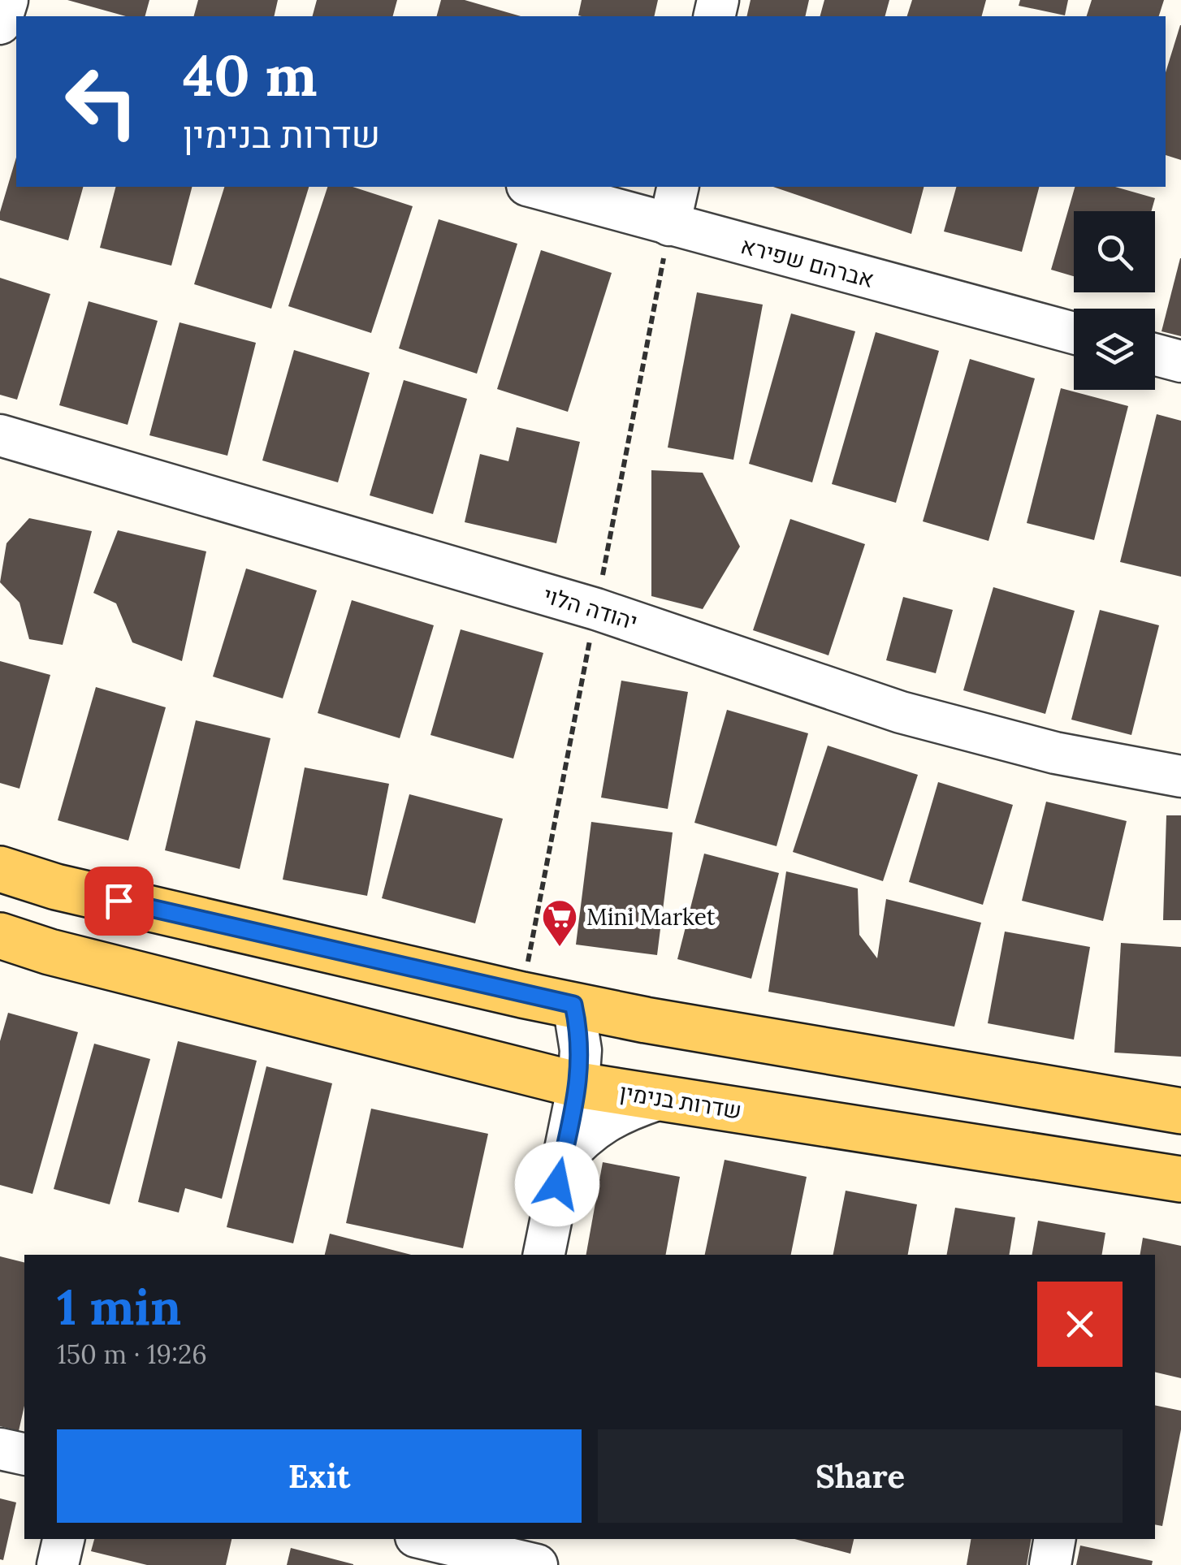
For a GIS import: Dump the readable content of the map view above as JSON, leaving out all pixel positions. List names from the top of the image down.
{
  "streets": {
    "main road": ["שדרות בנימין"],
    "street": ["אברהם שפירא", "יהודה הלוי"]
  },
  "places": {
    "supermarket": ["Mini Market"]
  },
  "page": {
    "turn": ["40 m", "שדרות בנימין"],
    "heading": ["1 min", "150 m · 19:26"],
    "buttons": ["Exit", "Share"]
  }
}
